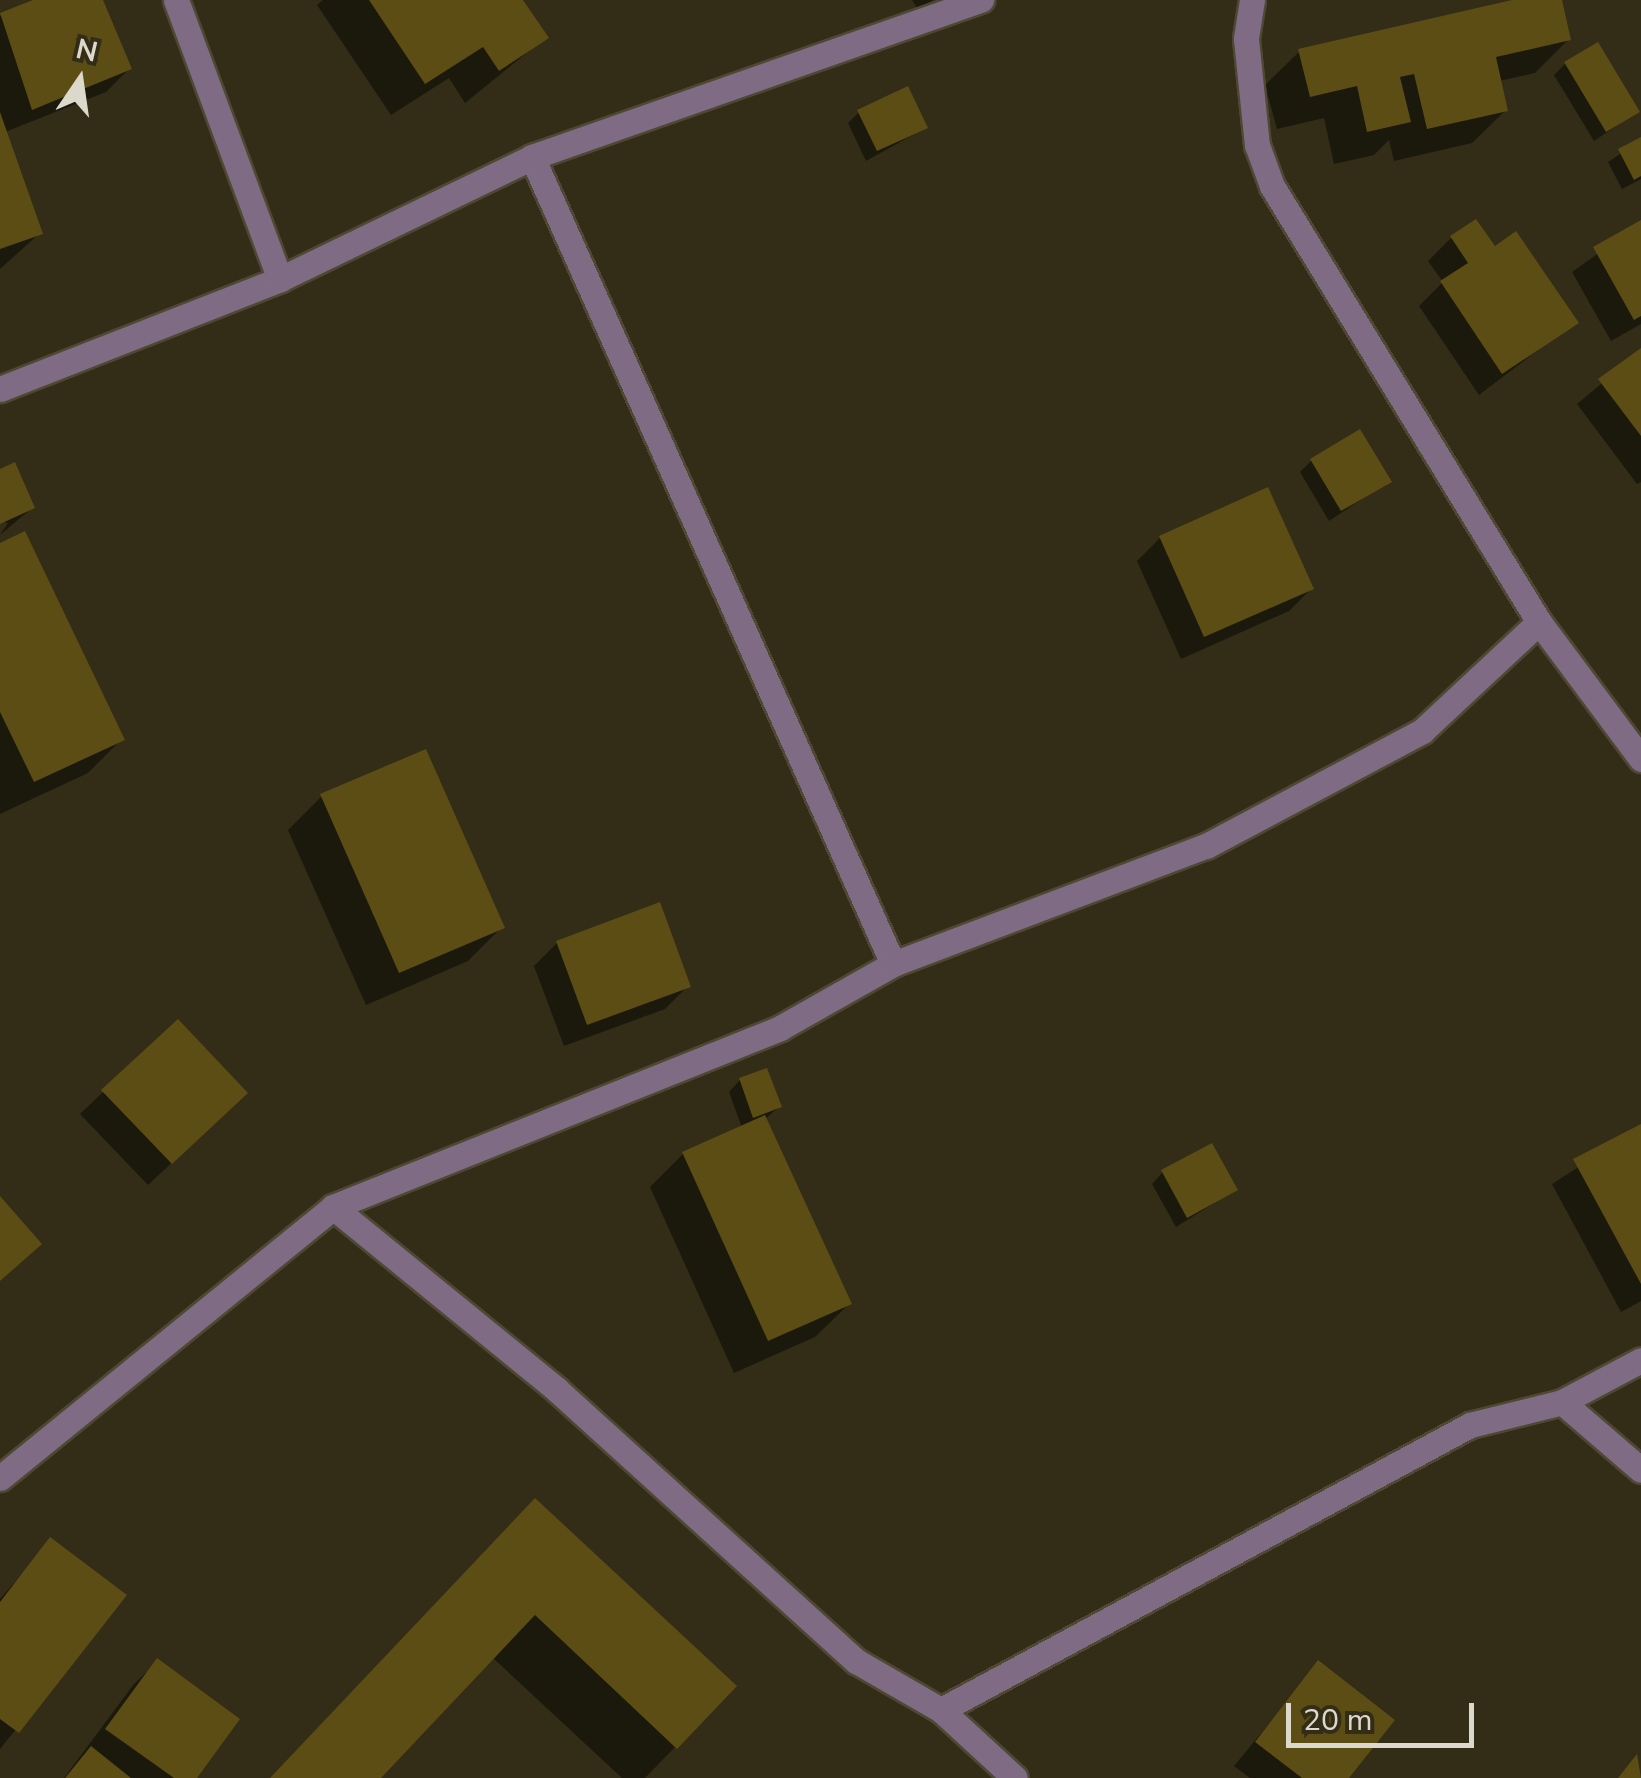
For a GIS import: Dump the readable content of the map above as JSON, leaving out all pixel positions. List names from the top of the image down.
{
  "scale_bar": "20 m",
  "north": "top"
}
